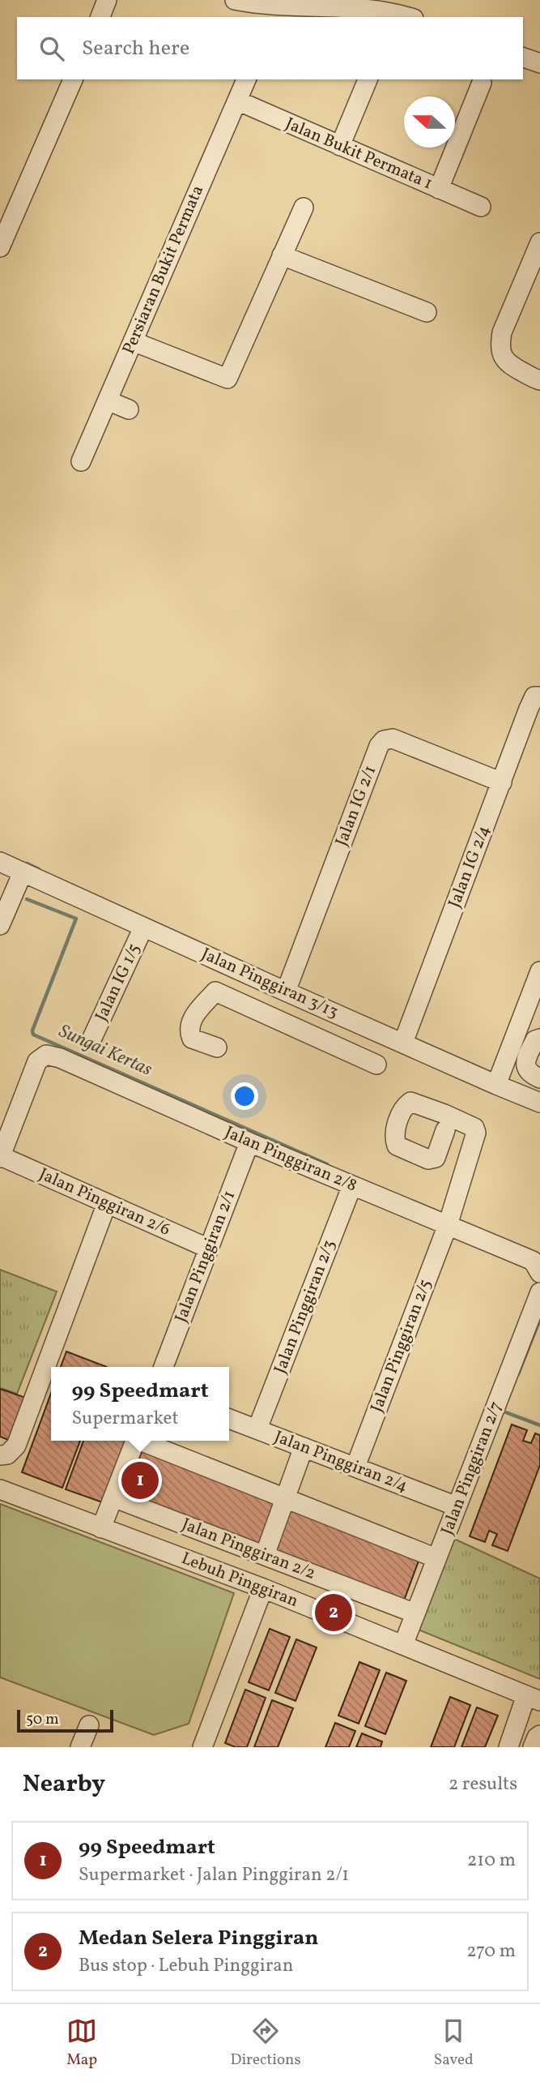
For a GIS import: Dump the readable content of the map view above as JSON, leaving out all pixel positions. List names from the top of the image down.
{
  "streets": {
    "street": [
      "Jalan Bukit Permata 1",
      "Persiaran Bukit Permata",
      "Jalan IG 2/1",
      "Jalan IG 2/4",
      "Jalan IG 1/5",
      "Jalan Pinggiran 3/13",
      "Jalan Pinggiran 2/8",
      "Jalan Pinggiran 2/6",
      "Jalan Pinggiran 2/1",
      "Jalan Pinggiran 2/3",
      "Jalan Pinggiran 2/5",
      "Jalan Pinggiran 2/4",
      "Jalan Pinggiran 2/7",
      "Jalan Pinggiran 2/2",
      "Lebuh Pinggiran"
    ]
  },
  "crossings": [
    ["Jalan Bukit Permata 1", "Persiaran Bukit Permata"],
    ["Jalan IG 2/1", "Jalan IG 2/4"],
    ["Jalan IG 2/1", "Jalan Pinggiran 3/13"],
    ["Jalan IG 2/4", "Jalan Pinggiran 3/13"],
    ["Jalan IG 1/5", "Jalan Pinggiran 3/13"],
    ["Jalan Pinggiran 2/8", "Jalan Pinggiran 2/6"],
    ["Jalan Pinggiran 2/8", "Jalan Pinggiran 2/1"],
    ["Jalan Pinggiran 2/8", "Jalan Pinggiran 2/3"],
    ["Jalan Pinggiran 2/8", "Jalan Pinggiran 2/5"],
    ["Jalan Pinggiran 2/6", "Jalan Pinggiran 2/1"],
    ["Jalan Pinggiran 2/3", "Jalan Pinggiran 2/4"],
    ["Jalan Pinggiran 2/5", "Jalan Pinggiran 2/4"],
    ["Jalan Pinggiran 2/4", "Jalan Pinggiran 2/7"],
    ["Jalan Pinggiran 2/7", "Jalan Pinggiran 2/2"],
    ["Jalan Pinggiran 2/7", "Lebuh Pinggiran"]
  ],
  "water": ["Sungai Kertas"],
  "scale_bar": "50 m",
  "north": "left",
  "page": {
    "search": "Search here",
    "popup": ["99 Speedmart", "Supermarket"],
    "pins": ["1", "2"],
    "scale": "50 m",
    "heading": ["Nearby", "2 results"],
    "list": [
      {
        "mark": "1",
        "name": "99 Speedmart",
        "note": "Supermarket · Jalan Pinggiran 2/1",
        "value": "210 m"
      },
      {
        "mark": "2",
        "name": "Medan Selera Pinggiran",
        "note": "Bus stop · Lebuh Pinggiran",
        "value": "270 m"
      }
    ],
    "nav": ["Map", "Directions", "Saved"]
  }
}
